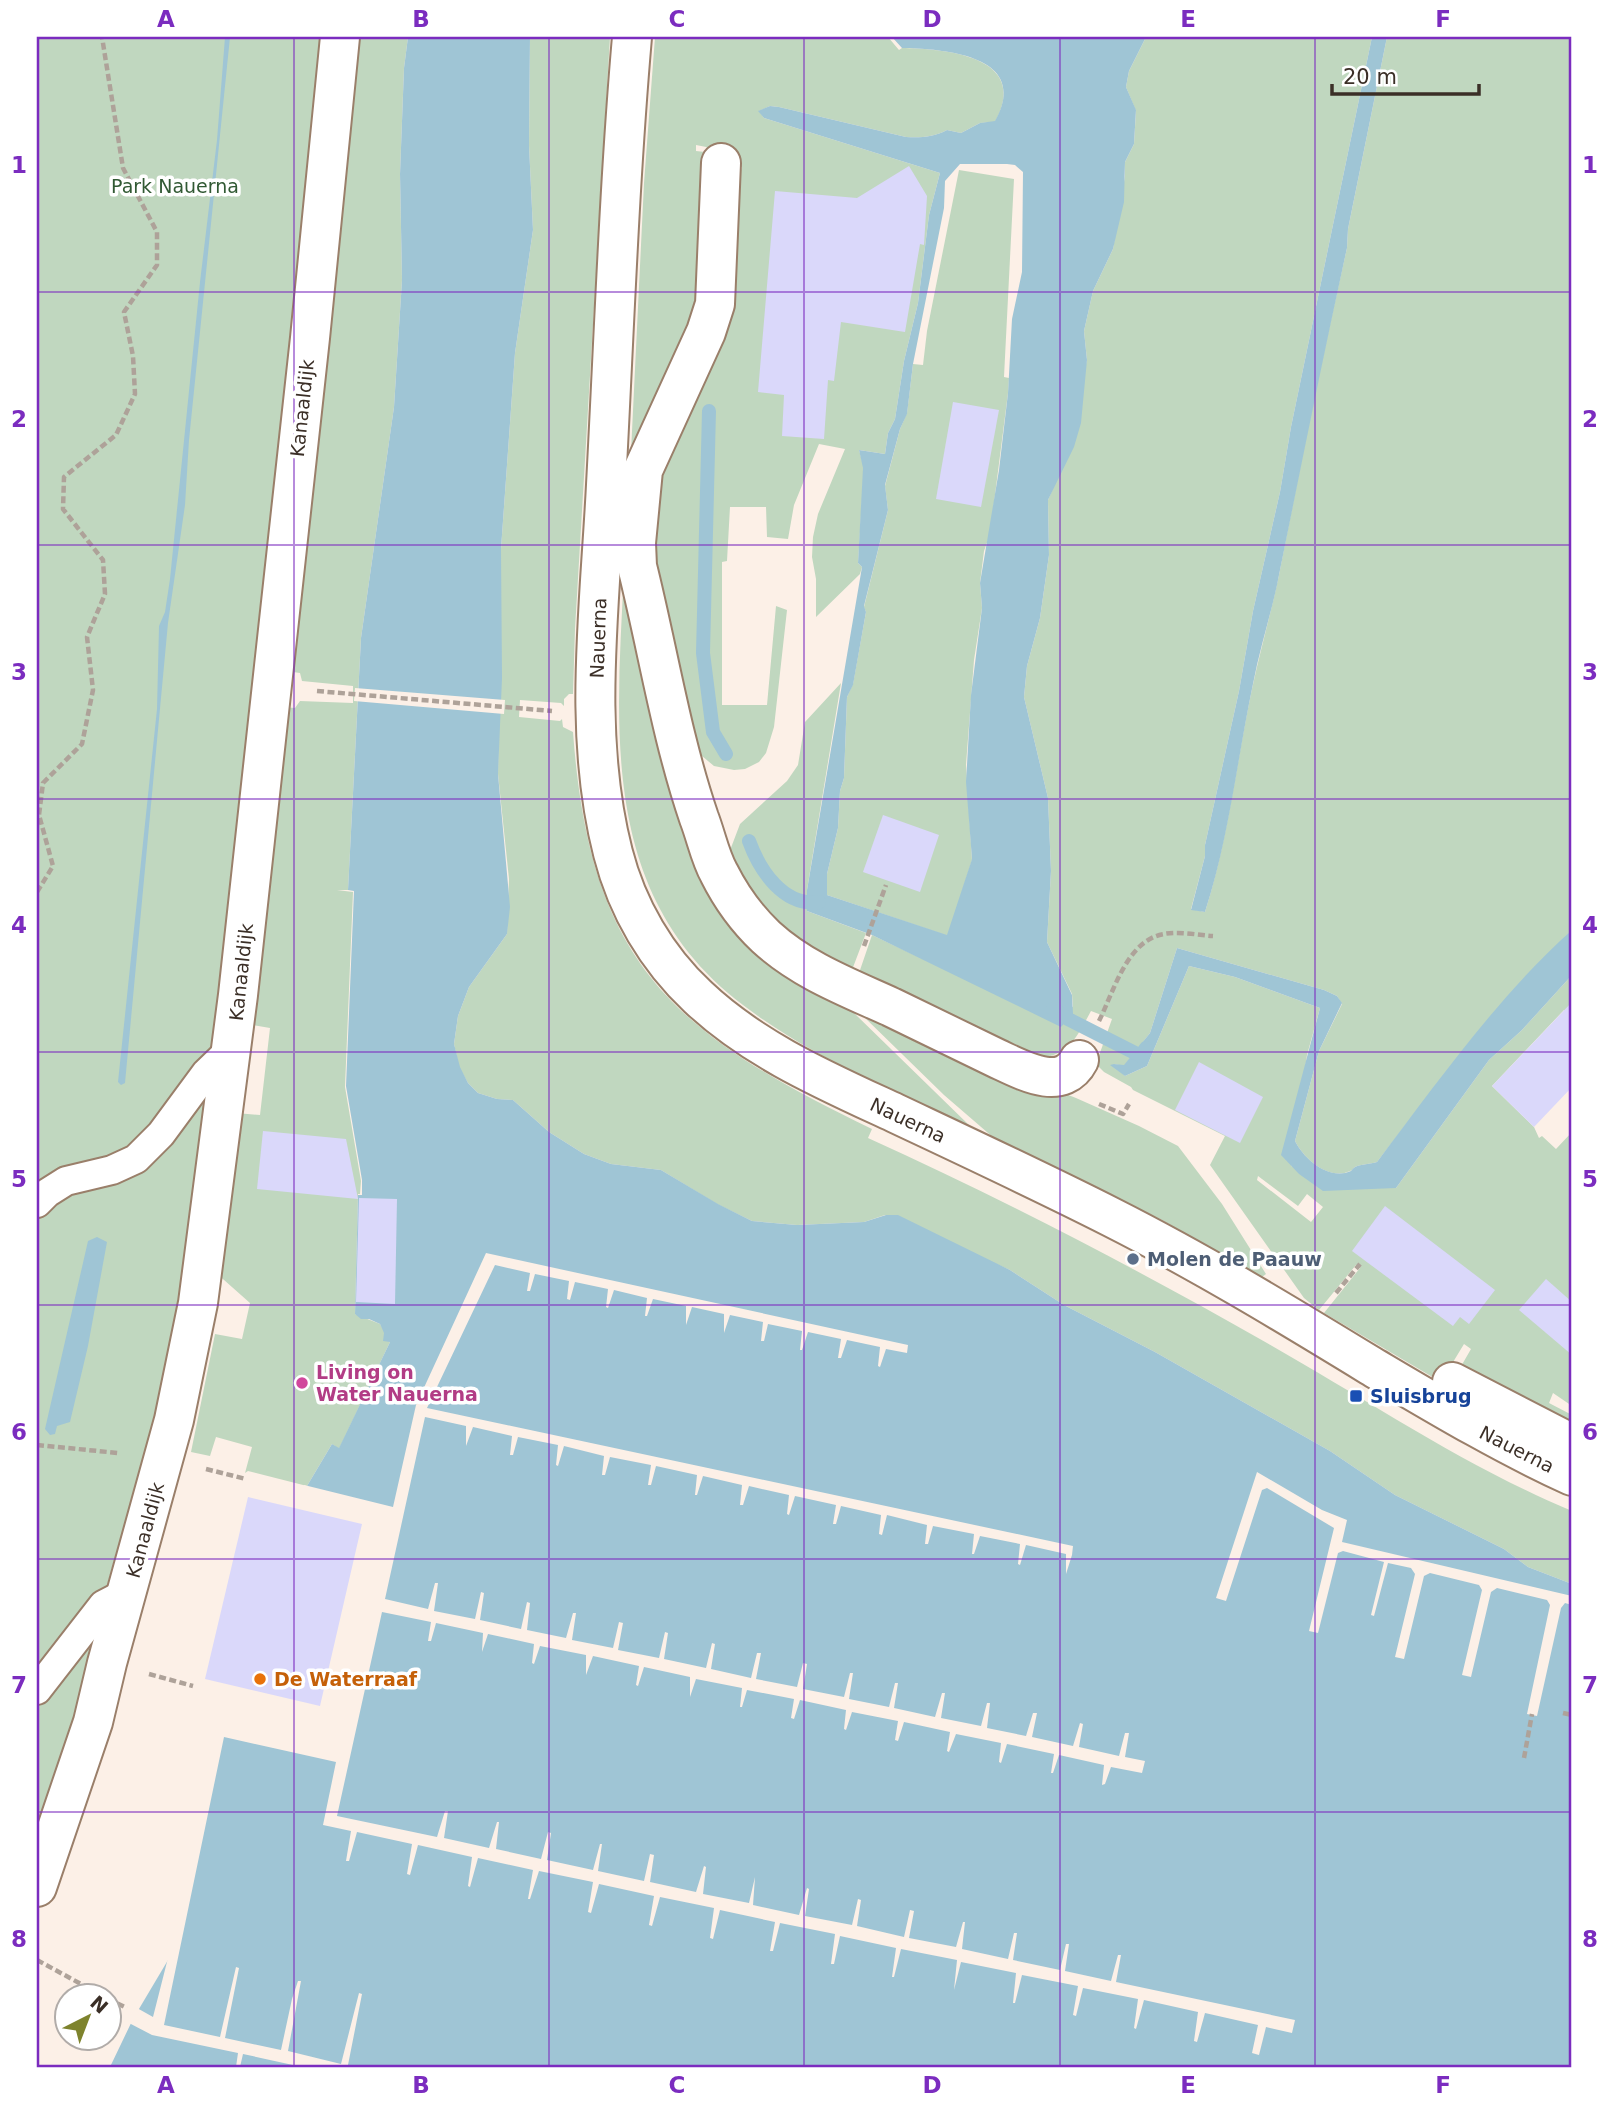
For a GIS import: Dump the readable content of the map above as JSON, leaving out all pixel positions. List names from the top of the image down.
{
  "streets": {
    "street": ["Kanaaldijk", "Nauerna"]
  },
  "parks": ["Park Nauerna"],
  "places": {
    "other": ["Molen de Paauw", "Living on Water Nauerna", "De Waterraaf"],
    "transit": ["Sluisbrug"]
  },
  "scale_bar": "20 m",
  "north": "top right",
  "grid": {
    "columns": [
      "A",
      "B",
      "C",
      "D",
      "E",
      "F"
    ],
    "rows": [
      "1",
      "2",
      "3",
      "4",
      "5",
      "6",
      "7",
      "8"
    ]
  }
}
